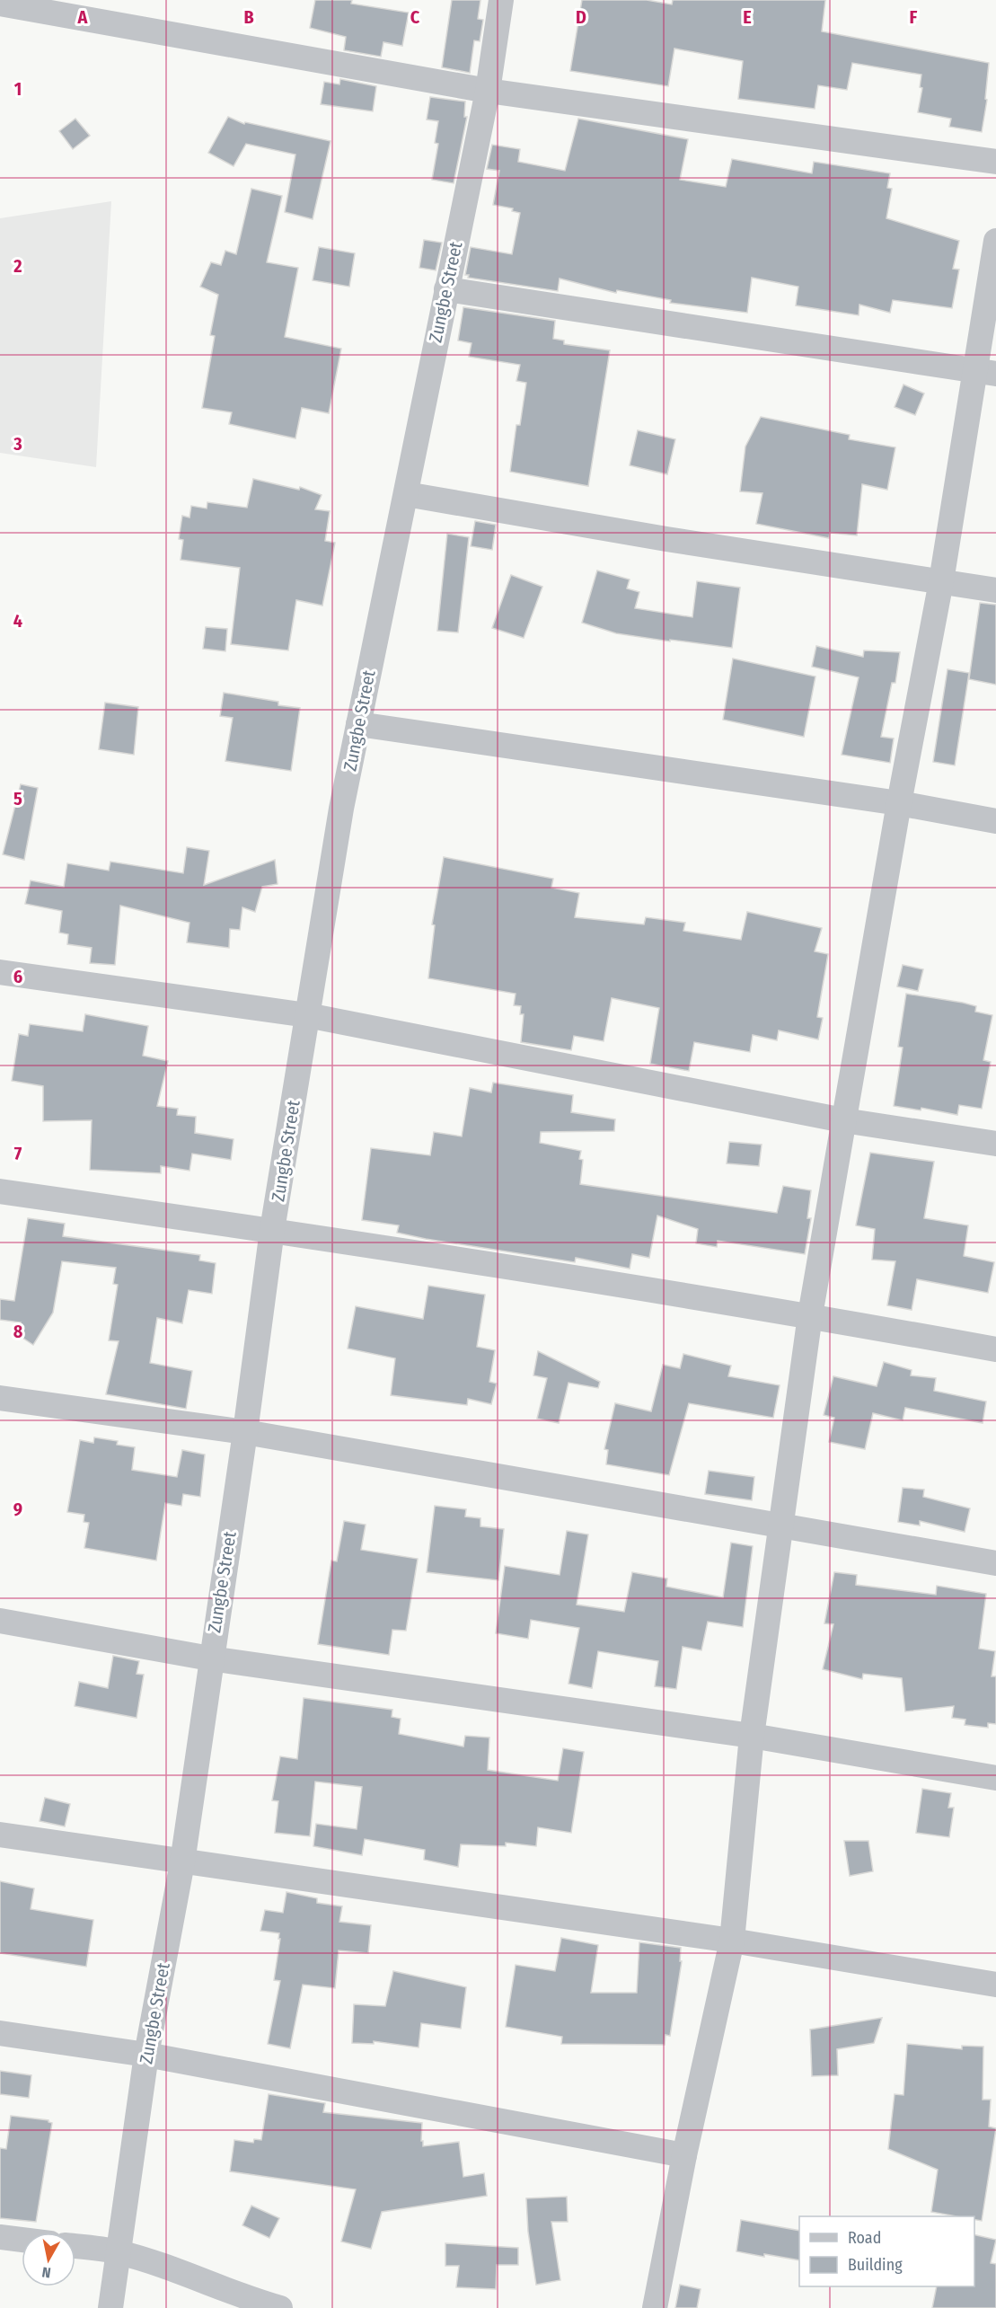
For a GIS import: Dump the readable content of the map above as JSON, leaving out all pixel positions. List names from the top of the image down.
{
  "streets": {
    "street": ["Zungbe Street"]
  },
  "legend": ["Road", "Building"],
  "north": "bottom",
  "grid": {
    "columns": [
      "A",
      "B",
      "C",
      "D",
      "E",
      "F"
    ],
    "rows": [
      "1",
      "2",
      "3",
      "4",
      "5",
      "6",
      "7",
      "8",
      "9"
    ]
  }
}
